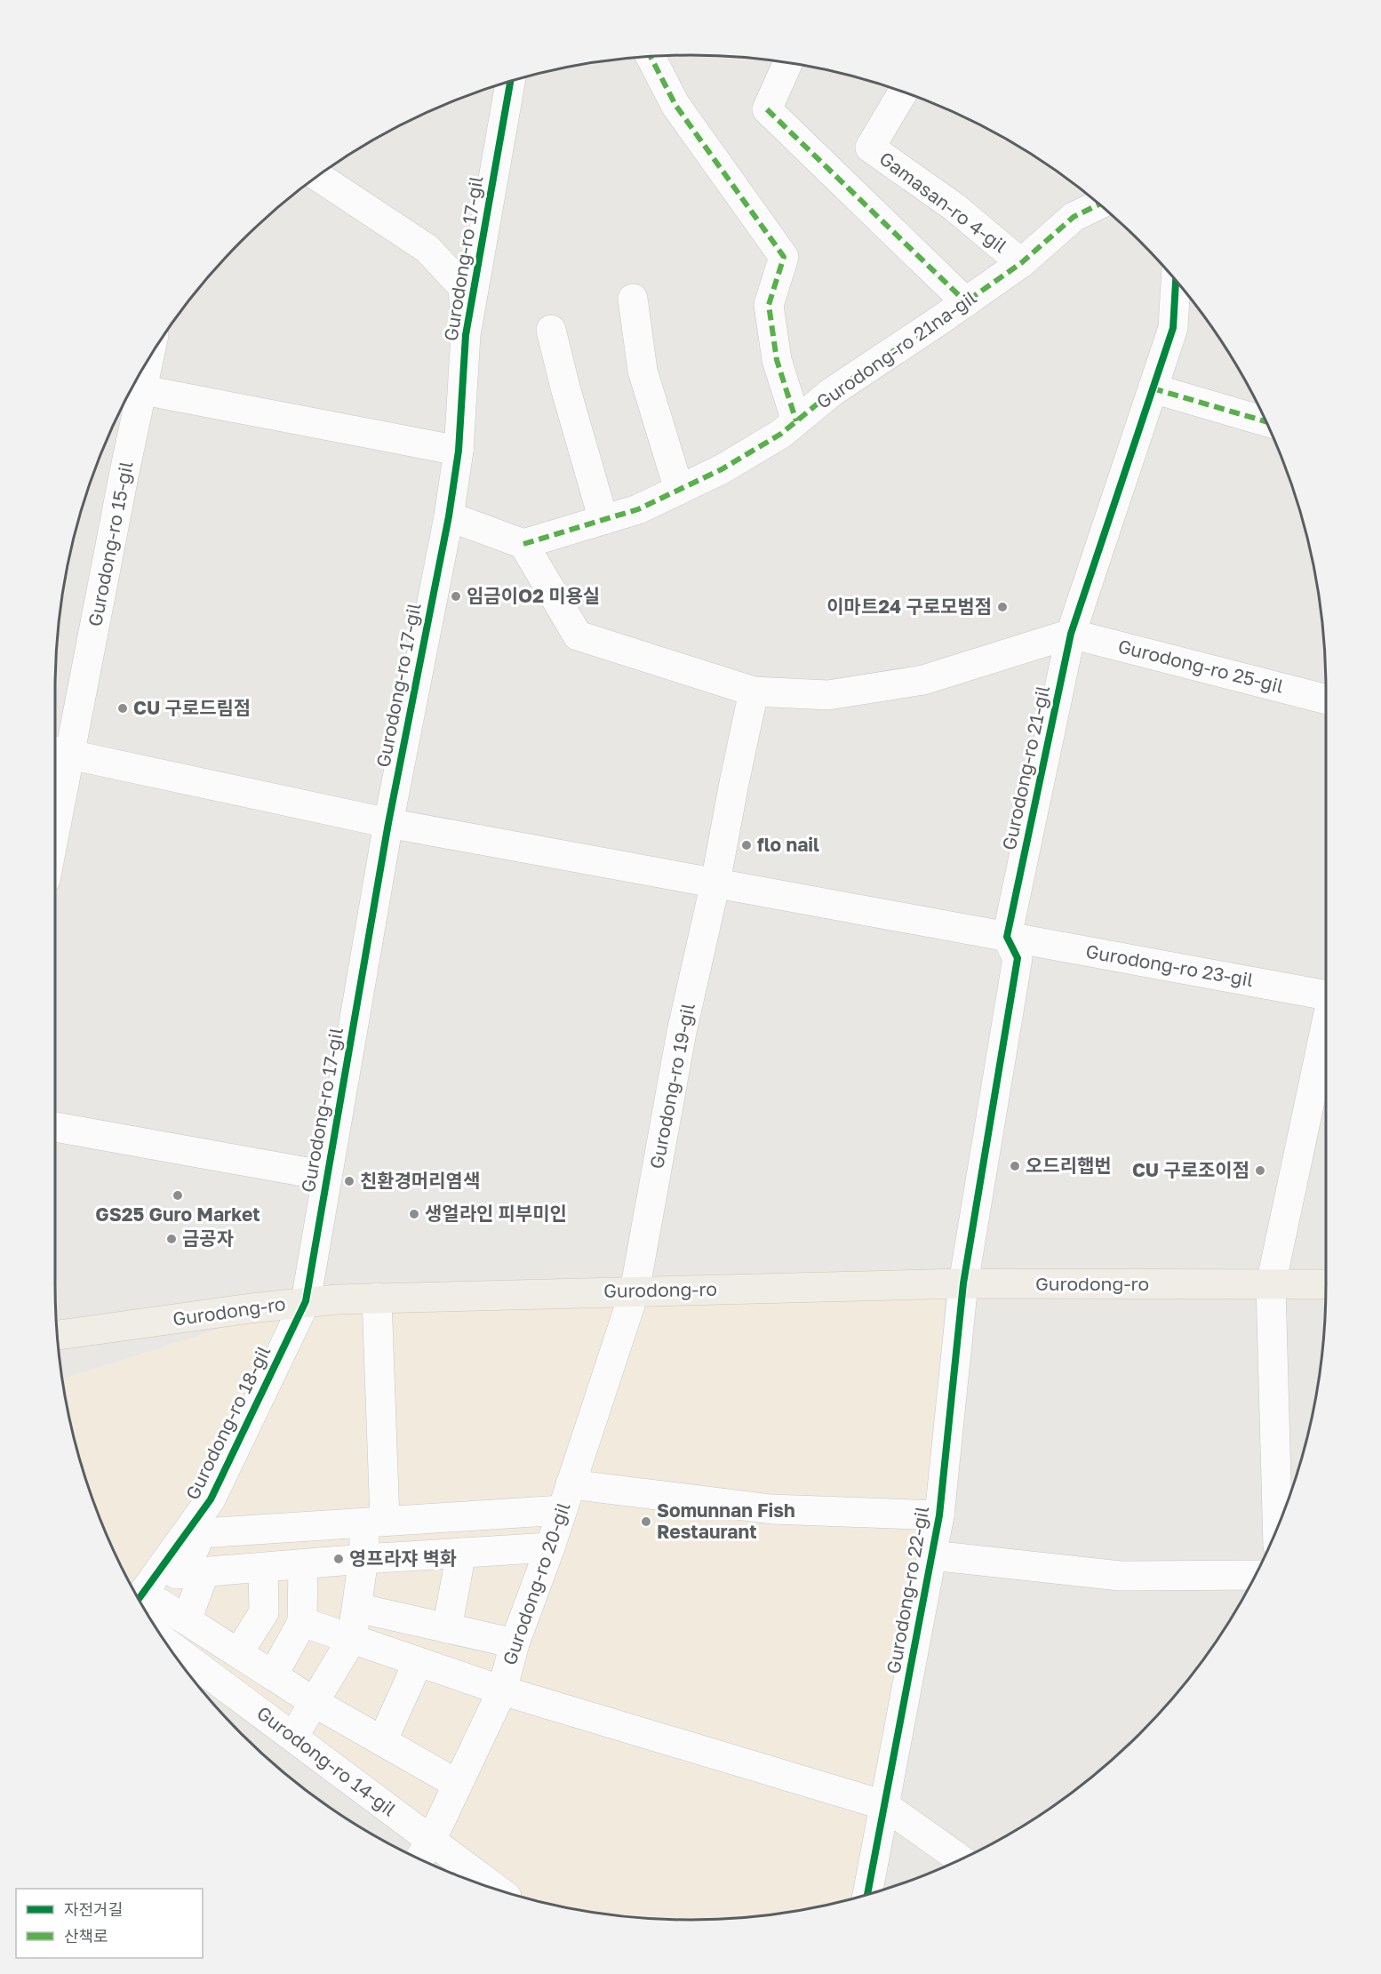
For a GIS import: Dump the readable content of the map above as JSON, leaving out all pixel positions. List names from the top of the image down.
{
  "streets": {
    "main road": ["Gurodong-ro"],
    "street": [
      "Gamasan-ro 4-gil",
      "Gurodong-ro 17-gil",
      "Gurodong-ro 21na-gil",
      "Gurodong-ro 15-gil",
      "Gurodong-ro 25-gil",
      "Gurodong-ro 21-gil",
      "Gurodong-ro 23-gil",
      "Gurodong-ro 19-gil",
      "Gurodong-ro 18-gil",
      "Gurodong-ro 20-gil",
      "Gurodong-ro 22-gil",
      "Gurodong-ro 14-gil"
    ]
  },
  "crossings": [
    ["Gamasan-ro 4-gil", "Gurodong-ro 21na-gil"],
    ["Gurodong-ro 17-gil", "Gurodong-ro"],
    ["Gurodong-ro 17-gil", "Gurodong-ro 18-gil"],
    ["Gurodong-ro 25-gil", "Gurodong-ro 21-gil"],
    ["Gurodong-ro 21-gil", "Gurodong-ro 23-gil"],
    ["Gurodong-ro 23-gil", "Gurodong-ro"],
    ["Gurodong-ro 19-gil", "Gurodong-ro"],
    ["Gurodong-ro 19-gil", "Gurodong-ro 20-gil"],
    ["Gurodong-ro", "Gurodong-ro 18-gil"],
    ["Gurodong-ro", "Gurodong-ro 20-gil"],
    ["Gurodong-ro", "Gurodong-ro 22-gil"],
    ["Gurodong-ro 18-gil", "Gurodong-ro 22-gil"],
    ["Gurodong-ro 20-gil", "Gurodong-ro 22-gil"],
    ["Gurodong-ro 20-gil", "Gurodong-ro 14-gil"]
  ],
  "places": [
    "임금이O2 미용실",
    "이마트24 구로모범점",
    "CU 구로드림점",
    "flo nail",
    "오드리햅번",
    "CU 구로조이점",
    "친환경머리염색",
    "GS25 Guro Market",
    "생얼라인 피부미인",
    "금공자",
    "Somunnan Fish Restaurant",
    "영프라쟈 벽화"
  ],
  "legend": ["자전거길", "산책로"]
}
